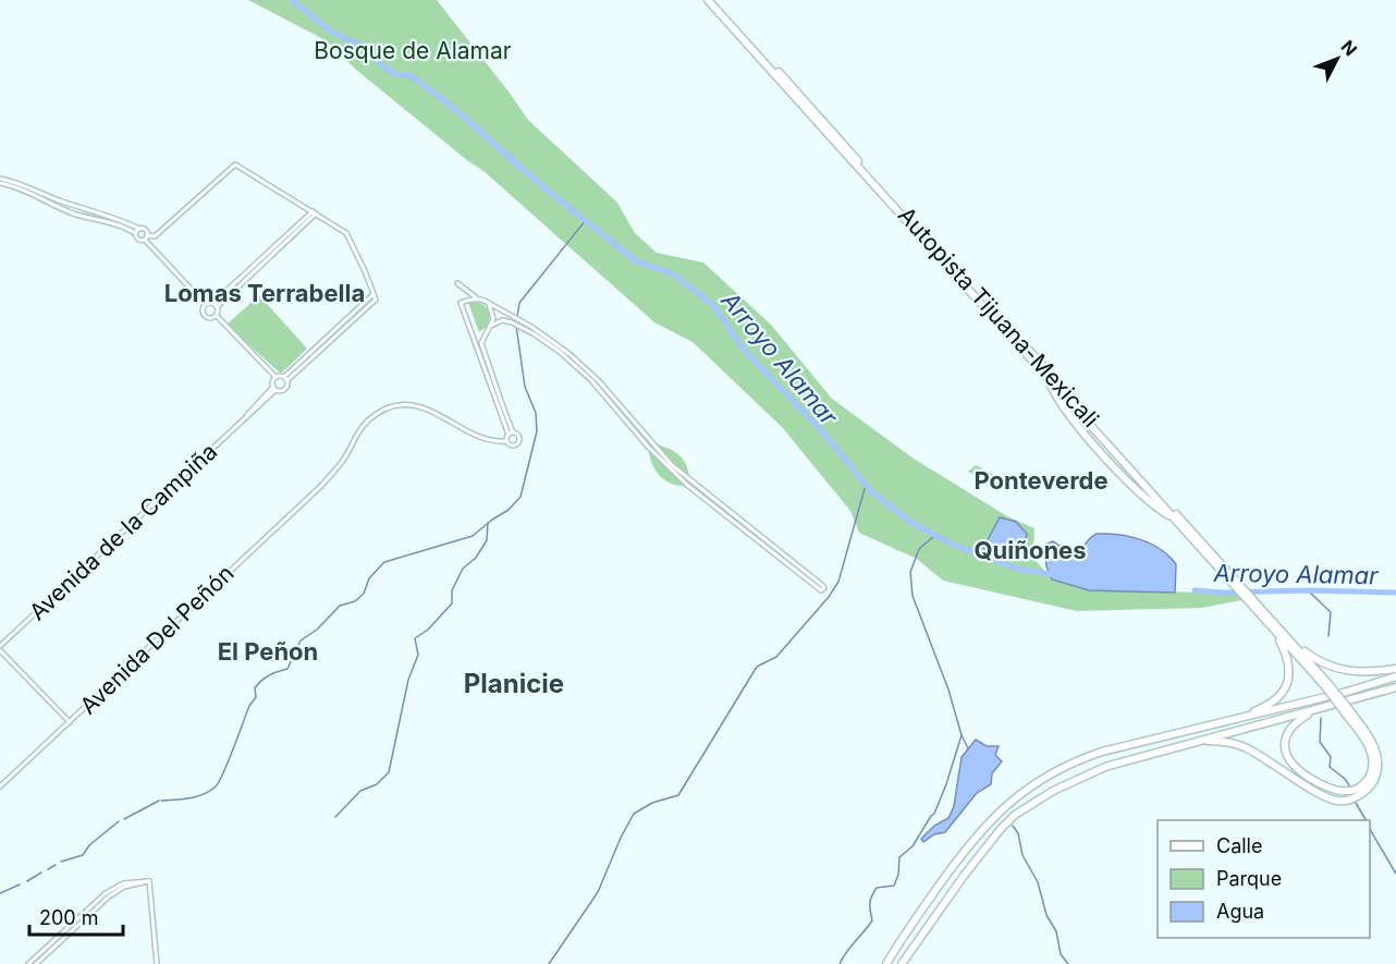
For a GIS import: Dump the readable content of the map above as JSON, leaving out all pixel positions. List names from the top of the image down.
{
  "streets": {
    "highway": ["Autopista Tijuana-Mexicali"],
    "street": ["Avenida de la Campiña", "Avenida Del Peñón"]
  },
  "districts": [
    "Lomas Terrabella",
    "Ponteverde",
    "Quiñones",
    "El Peñon",
    "Planicie"
  ],
  "water": ["Arroyo Alamar"],
  "parks": ["Bosque de Alamar"],
  "legend": ["Calle", "Parque", "Agua"],
  "scale_bar": "200 m",
  "north": "top right"
}
